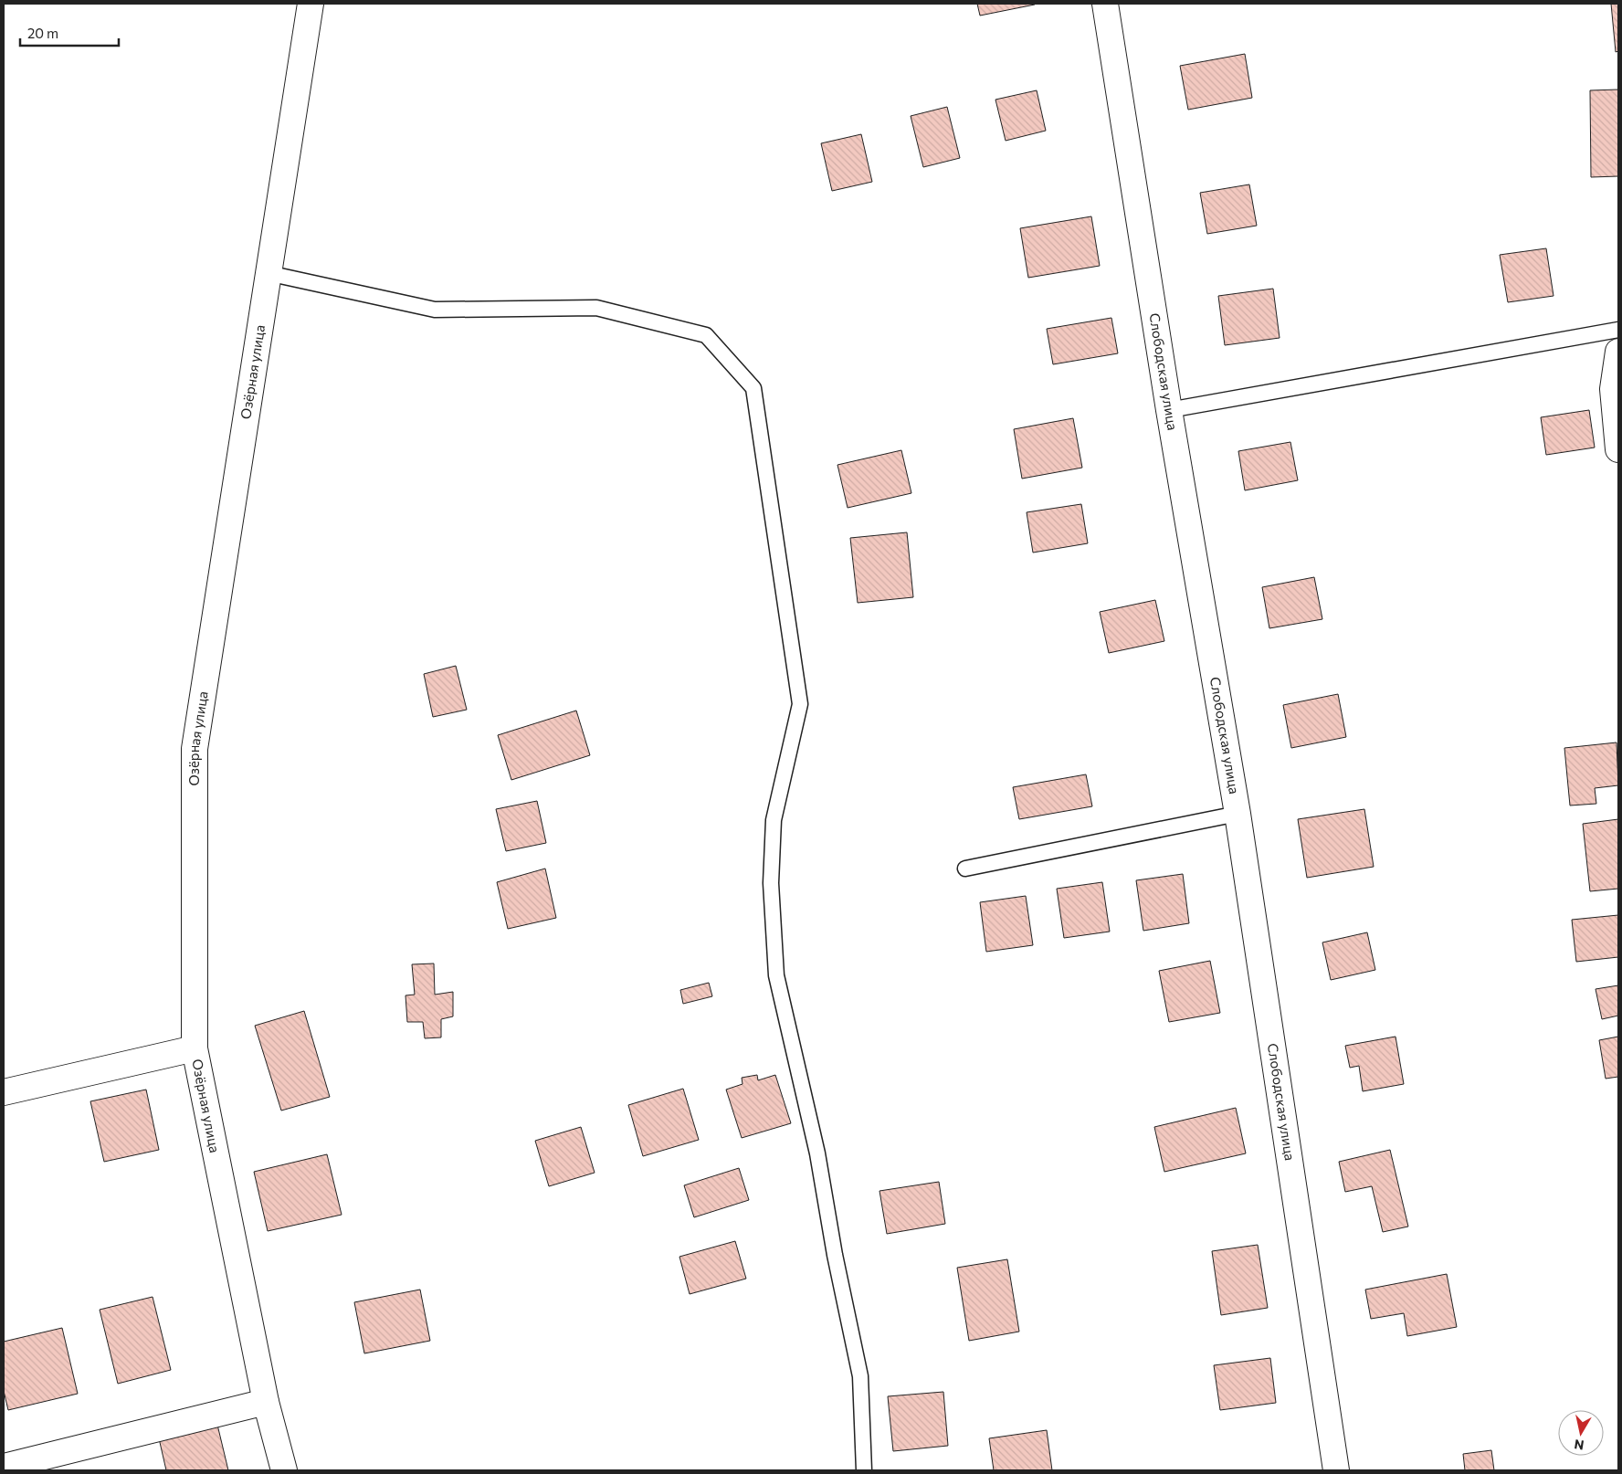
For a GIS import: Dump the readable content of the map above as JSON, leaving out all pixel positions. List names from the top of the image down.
{
  "streets": {
    "street": ["Озёрная улица", "Слободская улица"]
  },
  "scale_bar": "20 m",
  "north": "bottom"
}
